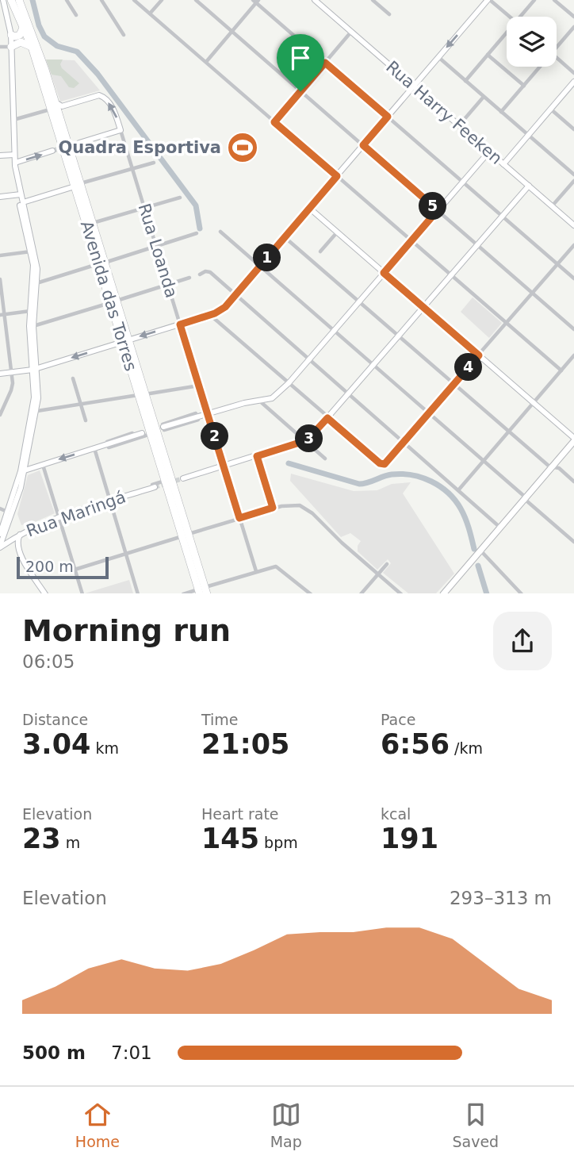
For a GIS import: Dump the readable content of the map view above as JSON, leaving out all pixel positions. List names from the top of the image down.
{
  "streets": {
    "highway": ["Avenida das Torres"],
    "main road": ["Rua Harry Feeken", "Rua Loanda", "Rua Maringá"]
  },
  "crossings": [
    ["Rua Loanda", "Avenida das Torres"]
  ],
  "places": {
    "sports": ["Quadra Esportiva"]
  },
  "scale_bar": "200 m",
  "page": {
    "pins": [
      "5",
      "1",
      "4",
      "2",
      "3"
    ],
    "scale": "200 m",
    "heading": ["Morning run", "06:05"],
    "stats": [
      ["Distance", "3.04 km"],
      ["Time", "21:05"],
      ["Pace", "6:56 /km"],
      ["Elevation", "23 m"],
      ["Heart rate", "145 bpm"],
      ["kcal", "191"]
    ],
    "chart": ["Elevation", "293–313 m"],
    "list": [
      {
        "name": "500 m",
        "note": "7:01"
      }
    ],
    "tabs": ["Home", "Map", "Saved"]
  }
}
